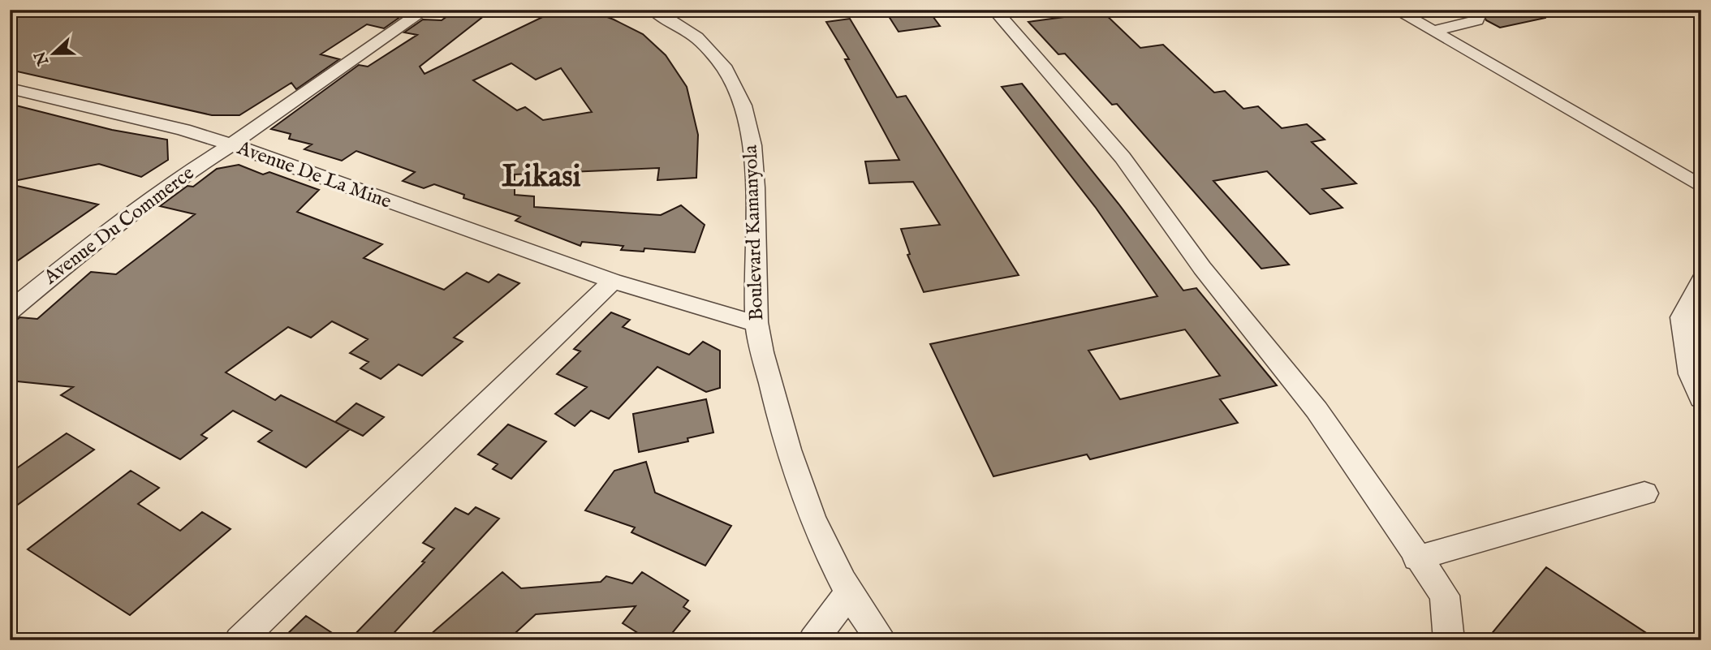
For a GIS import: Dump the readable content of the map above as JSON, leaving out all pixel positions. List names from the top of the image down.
{
  "streets": {
    "street": ["Avenue De La Mine", "Avenue Du Commerce", "Boulevard Kamanyola"]
  },
  "crossings": [
    ["Avenue De La Mine", "Avenue Du Commerce"],
    ["Avenue De La Mine", "Boulevard Kamanyola"]
  ],
  "districts": ["Likasi"],
  "north": "left"
}
